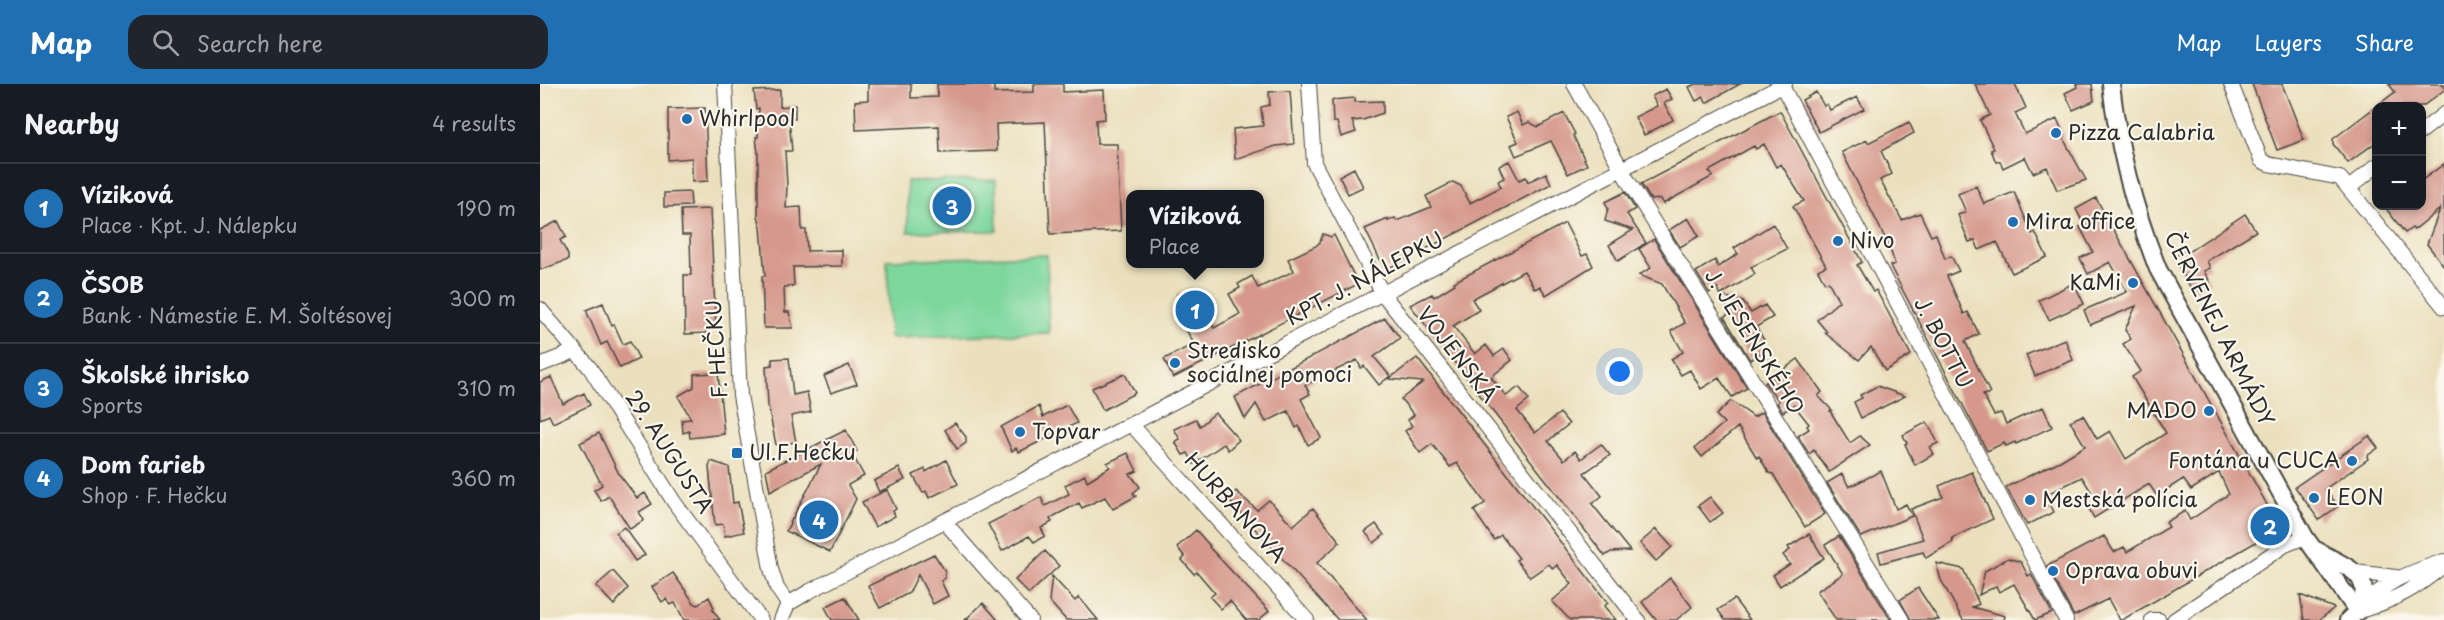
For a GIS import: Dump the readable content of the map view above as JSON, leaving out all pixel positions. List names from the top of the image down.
{
  "streets": {
    "street": [
      "KPT. J. NÁLEPKU",
      "ČERVENEJ ARMÁDY",
      "J. JESENSKÉHO",
      "J. BOTTU",
      "F. HEČKU",
      "VOJENSKÁ",
      "29. AUGUSTA",
      "HURBANOVA"
    ]
  },
  "crossings": [
    ["KPT. J. NÁLEPKU", "J. JESENSKÉHO"],
    ["KPT. J. NÁLEPKU", "J. BOTTU"],
    ["KPT. J. NÁLEPKU", "F. HEČKU"],
    ["KPT. J. NÁLEPKU", "VOJENSKÁ"],
    ["KPT. J. NÁLEPKU", "HURBANOVA"]
  ],
  "places": {
    "other": [
      "Whirlpool",
      "Pizza Calabria",
      "Mira office",
      "Nivo",
      "KaMi",
      "Stredisko sociálnej pomoci",
      "MADO",
      "Topvar",
      "Fontána u CUCA",
      "LEON",
      "Mestská polícia",
      "Oprava obuvi"
    ],
    "transit": ["Ul.F.Hečku"]
  },
  "page": {
    "header": "Map",
    "search": "Search here",
    "nav": ["Map", "Layers", "Share"],
    "heading": ["Nearby", "4 results"],
    "map_buttons": ["+", "−"],
    "list": [
      {
        "mark": "1",
        "name": "Víziková",
        "note": "Place · Kpt. J. Nálepku",
        "value": "190 m"
      },
      {
        "mark": "2",
        "name": "ČSOB",
        "note": "Bank · Námestie E. M. Šoltésovej",
        "value": "300 m"
      },
      {
        "mark": "3",
        "name": "Školské ihrisko",
        "note": "Sports",
        "value": "310 m"
      },
      {
        "mark": "4",
        "name": "Dom farieb",
        "note": "Shop · F. Hečku",
        "value": "360 m"
      }
    ],
    "pins": [
      "3",
      "1",
      "4",
      "2"
    ],
    "popup": ["Víziková", "Place"]
  }
}
